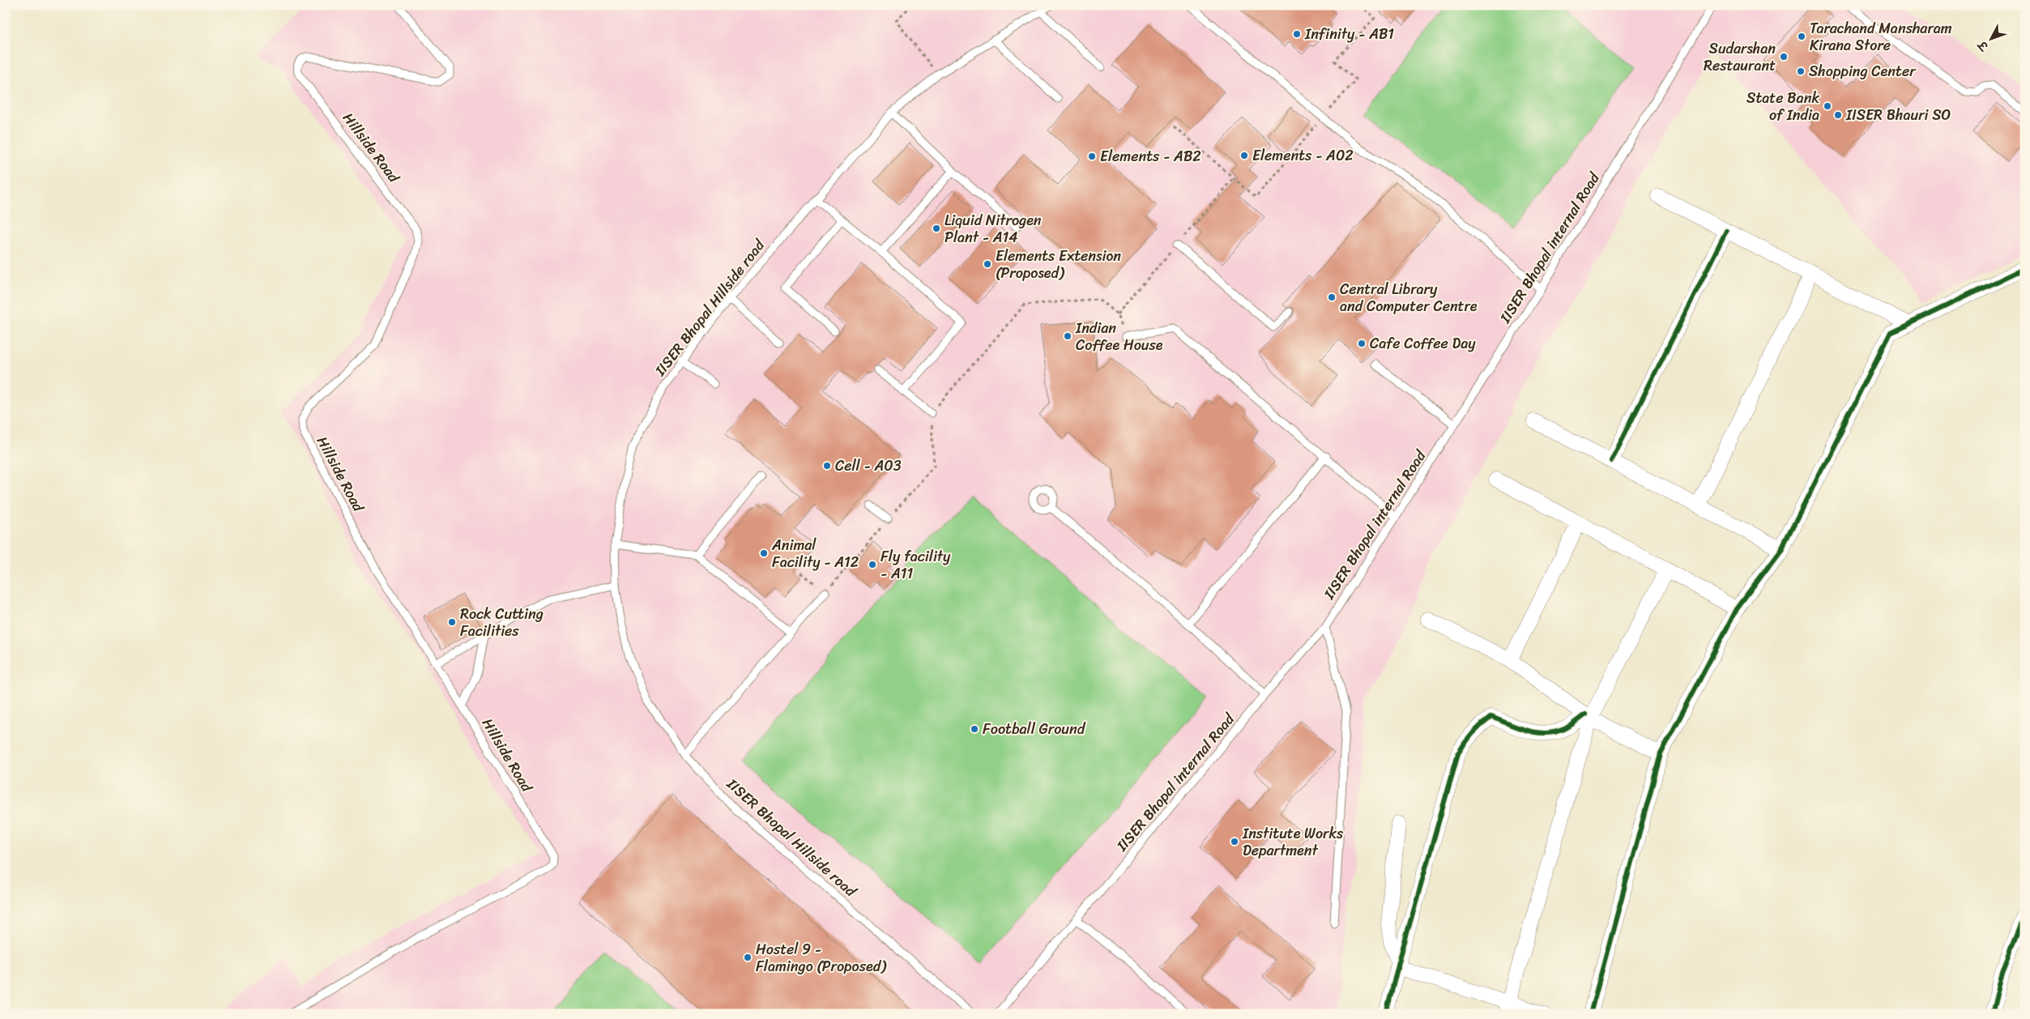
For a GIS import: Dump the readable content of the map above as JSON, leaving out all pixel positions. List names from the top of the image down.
{
  "streets": {
    "lane": ["Hillside Road", "IISER Bhopal internal Road", "IISER Bhopal Hillside road"]
  },
  "places": [
    "Infinity - AB1",
    "Tarachand Mansharam Kirana Store",
    "Sudarshan Restaurant",
    "Shopping Center",
    "State Bank of India",
    "IISER Bhauri SO",
    "Elements - A02",
    "Elements - AB2",
    "Liquid Nitrogen Plant - A14",
    "Elements Extension (Proposed)",
    "Central Library and Computer Centre",
    "Indian Coffee House",
    "Cafe Coffee Day",
    "Cell - A03",
    "Animal Facility - A12",
    "Fly facility - A11",
    "Rock Cutting Facilities",
    "Football Ground",
    "Institute Works Department",
    "Hostel 9 - Flamingo (Proposed)"
  ],
  "north": "bottom left"
}
